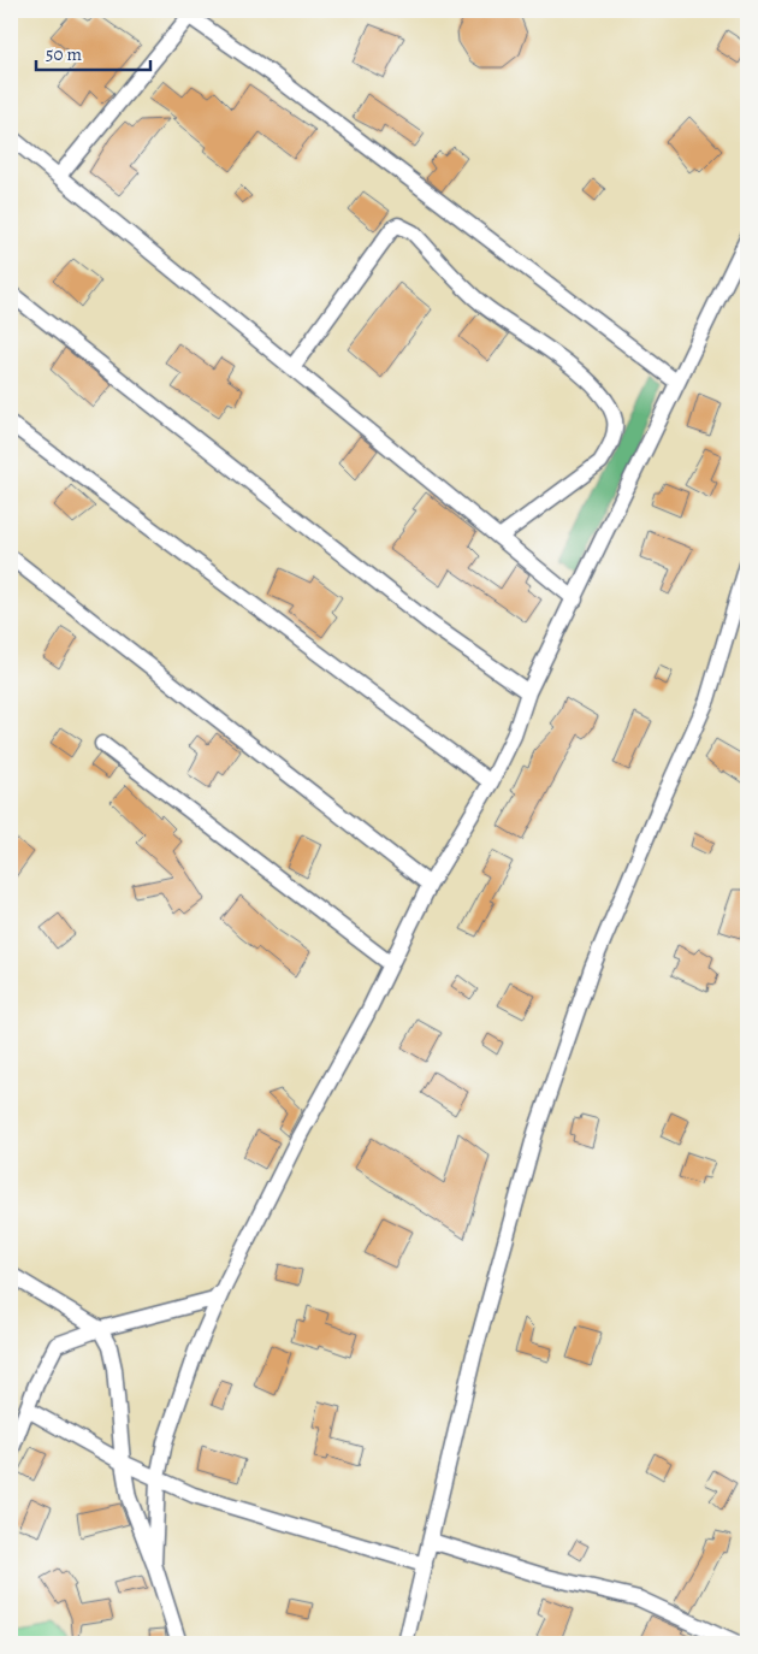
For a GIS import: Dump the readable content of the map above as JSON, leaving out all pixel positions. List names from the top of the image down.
{
  "scale_bar": "50 m"
}
